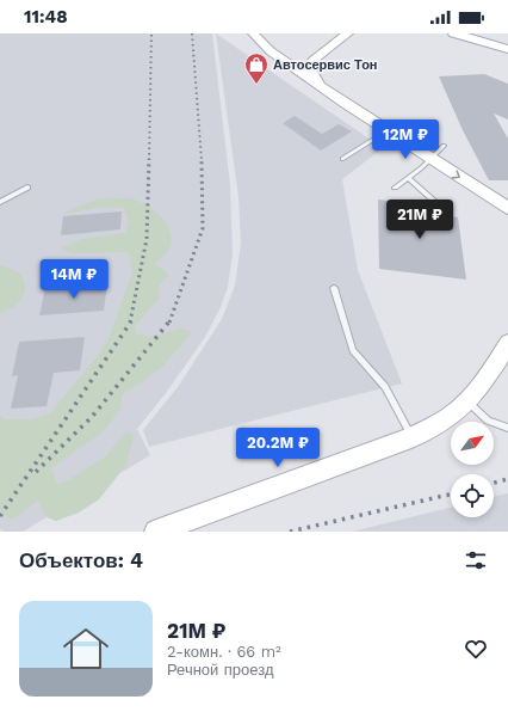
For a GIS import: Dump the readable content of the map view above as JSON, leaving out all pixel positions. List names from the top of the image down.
{
  "places": {
    "shop": ["Автосервис Тон"]
  },
  "north": "top right",
  "page": {
    "status": "11:48",
    "price": [
      "12M ₽",
      "21M ₽",
      "14M ₽",
      "20.2M ₽"
    ],
    "heading": "Объектов: 4",
    "list": [
      {
        "name": "21M ₽",
        "note": "2-комн. · 66 m² · Речной проезд"
      }
    ]
  }
}
